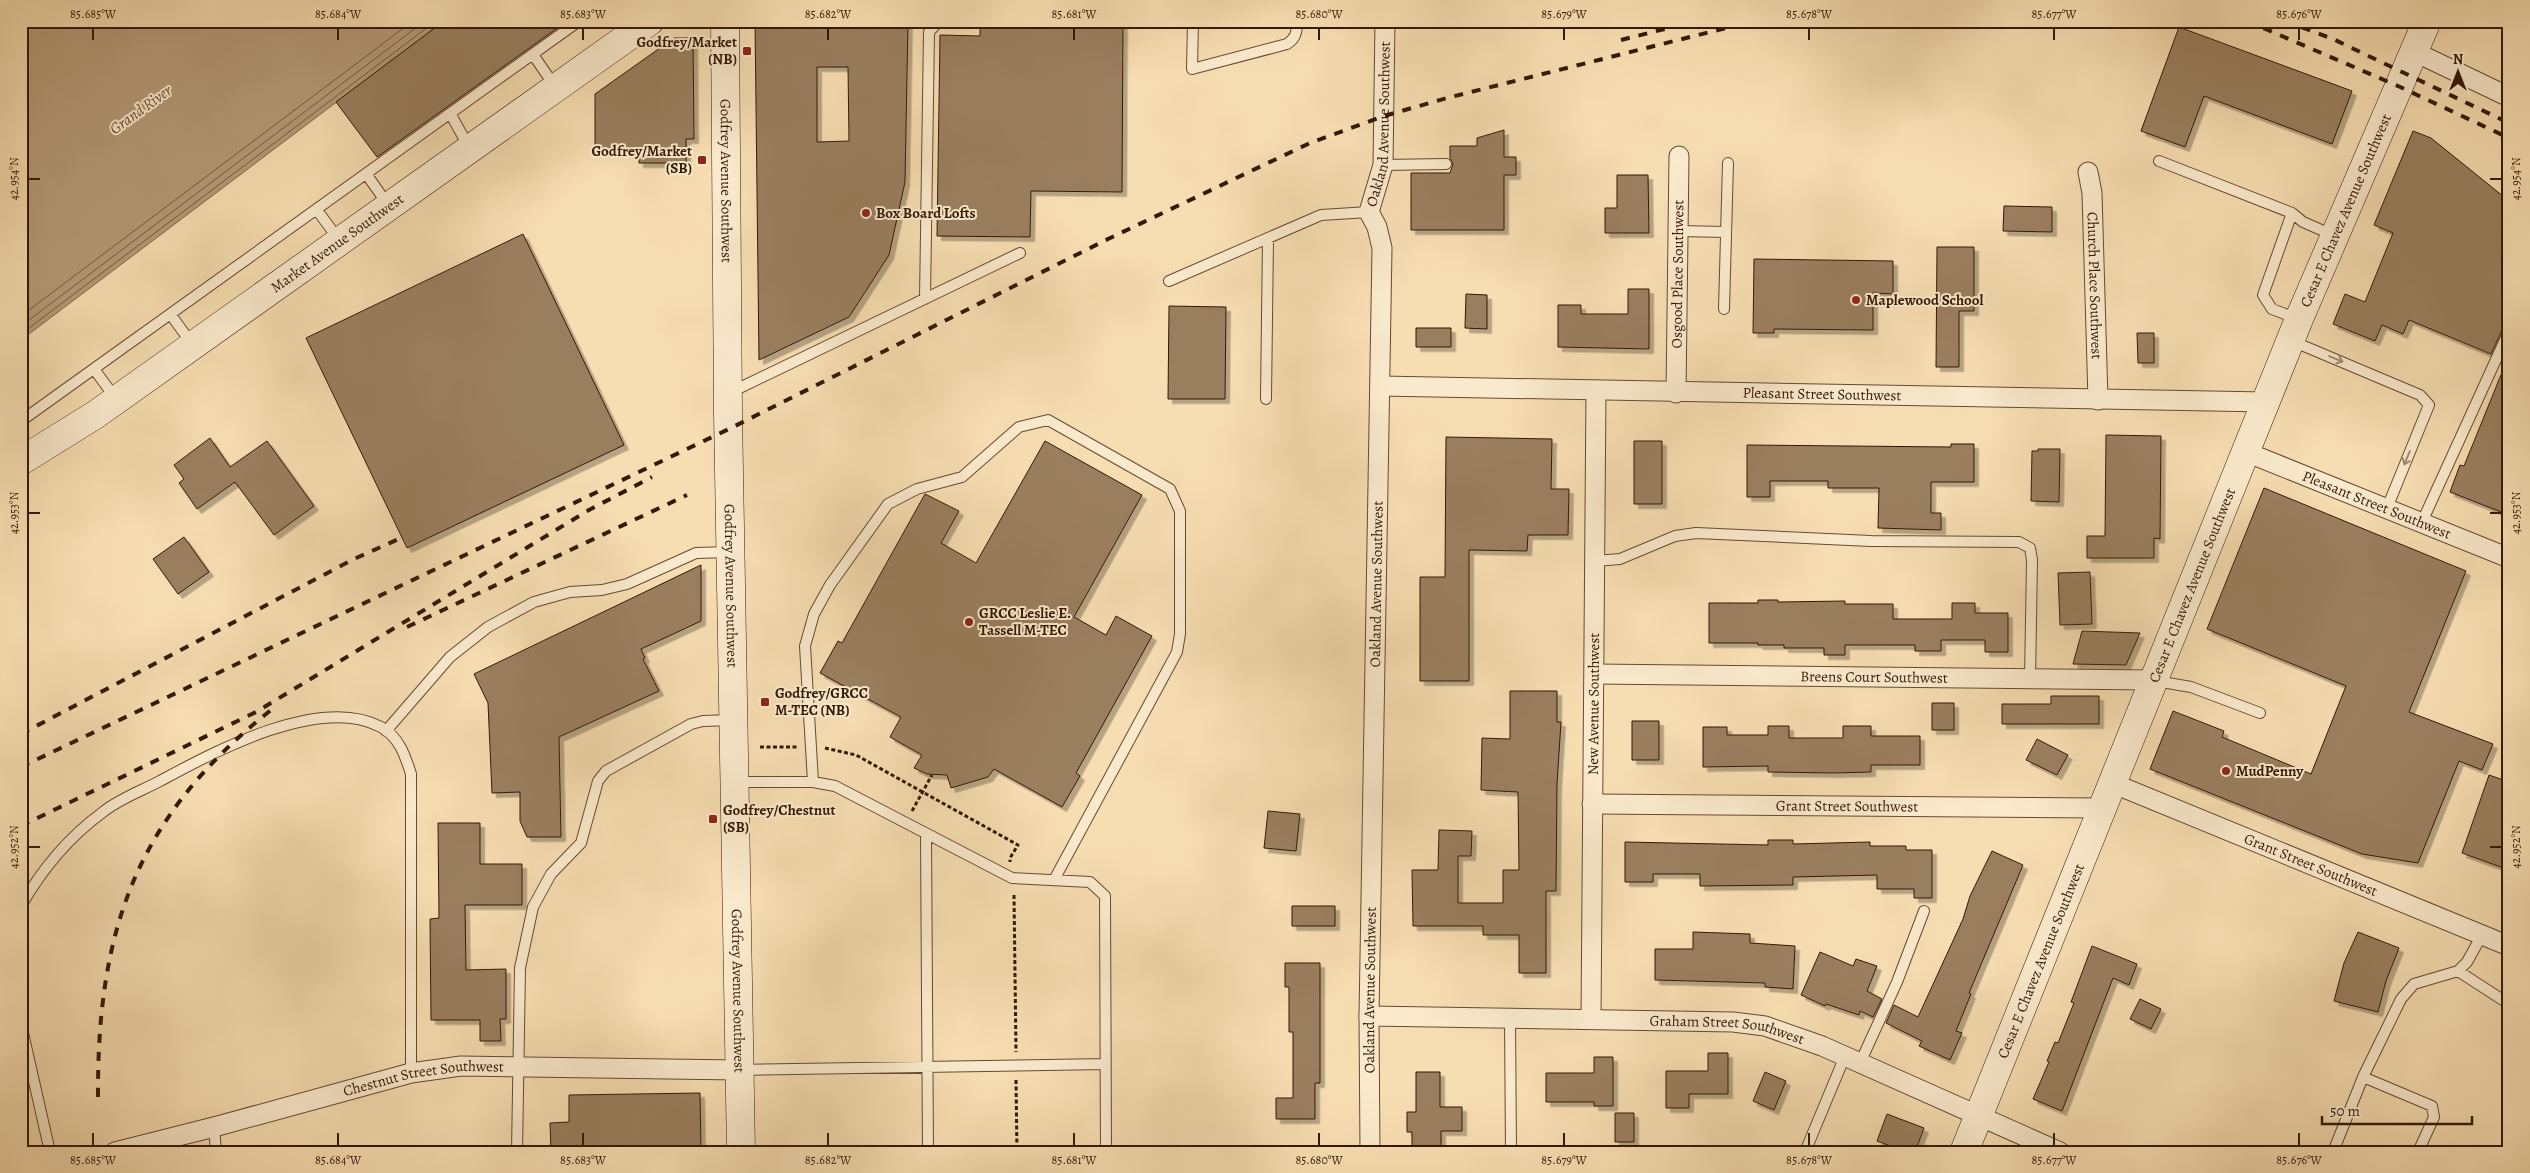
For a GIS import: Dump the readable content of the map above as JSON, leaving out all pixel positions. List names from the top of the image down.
{
  "streets": {
    "main road": ["Godfrey Avenue Southwest", "Cesar E Chavez Avenue Southwest", "Market Avenue Southwest"],
    "street": [
      "Oakland Avenue Southwest",
      "Osgood Place Southwest",
      "Church Place Southwest",
      "Pleasant Street Southwest",
      "Breens Court Southwest",
      "New Avenue Southwest",
      "Grant Street Southwest",
      "Graham Street Southwest",
      "Chestnut Street Southwest"
    ]
  },
  "crossings": [
    ["Oakland Avenue Southwest", "Pleasant Street Southwest"],
    ["Oakland Avenue Southwest", "Graham Street Southwest"],
    ["Godfrey Avenue Southwest", "Chestnut Street Southwest"],
    ["Cesar E Chavez Avenue Southwest", "Pleasant Street Southwest"],
    ["Cesar E Chavez Avenue Southwest", "Breens Court Southwest"],
    ["Cesar E Chavez Avenue Southwest", "Grant Street Southwest"],
    ["Cesar E Chavez Avenue Southwest", "Graham Street Southwest"],
    ["Osgood Place Southwest", "Pleasant Street Southwest"],
    ["Church Place Southwest", "Pleasant Street Southwest"],
    ["Pleasant Street Southwest", "New Avenue Southwest"],
    ["Breens Court Southwest", "New Avenue Southwest"],
    ["New Avenue Southwest", "Grant Street Southwest"],
    ["New Avenue Southwest", "Graham Street Southwest"]
  ],
  "water": ["Grand River"],
  "places": {
    "transit": [
      "Godfrey/Market (NB)",
      "Godfrey/Market (SB)",
      "Godfrey/GRCC M-TEC (NB)",
      "Godfrey/Chestnut (SB)"
    ],
    "other": [
      "Box Board Lofts",
      "Maplewood School",
      "GRCC Leslie E. Tassell M-TEC",
      "MudPenny"
    ]
  },
  "scale_bar": "50 m",
  "north": "top",
  "coordinates": [
    "85.685°W",
    "85.684°W",
    "85.683°W",
    "85.682°W",
    "85.681°W",
    "85.680°W",
    "85.679°W",
    "85.678°W",
    "85.677°W",
    "85.676°W",
    "42.954°N",
    "42.953°N",
    "42.952°N"
  ]
}
